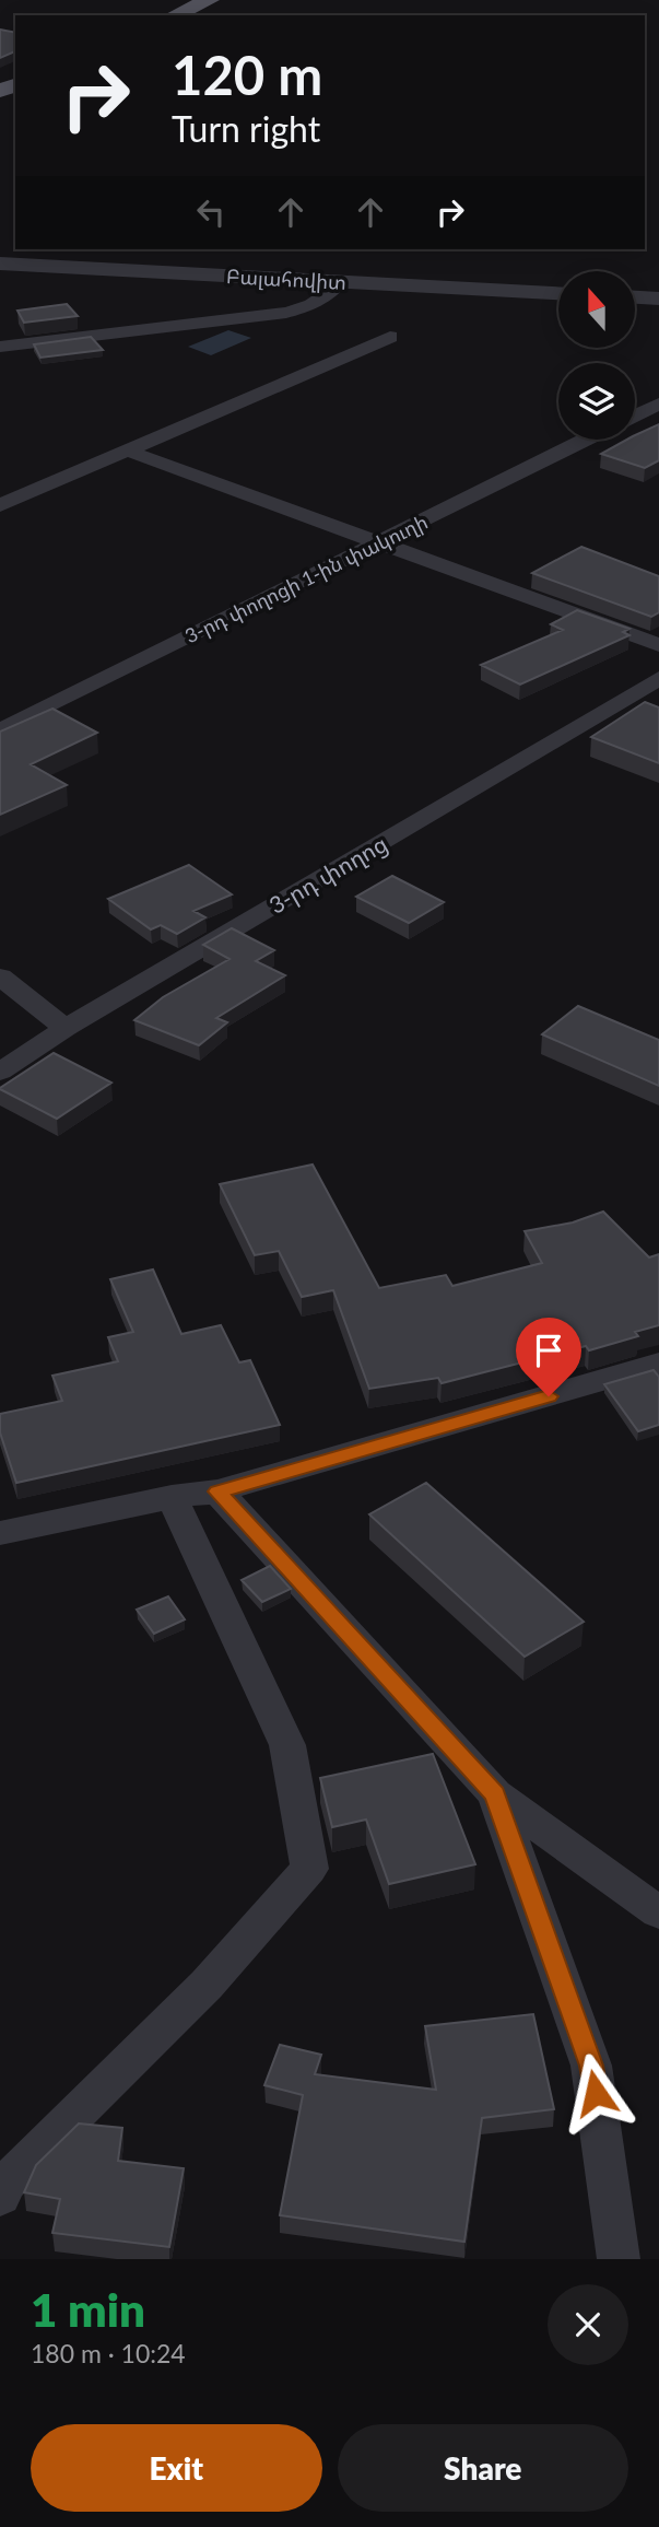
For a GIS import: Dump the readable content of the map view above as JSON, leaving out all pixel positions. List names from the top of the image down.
{
  "streets": {
    "street": ["Բալահովիտ", "3-րդ փողոցի 1-ին փակուղի", "3-րդ փողոց"]
  },
  "north": "top",
  "page": {
    "turn": ["120 m", "Turn right"],
    "heading": ["1 min", "180 m · 10:24"],
    "buttons": ["Exit", "Share"]
  }
}
